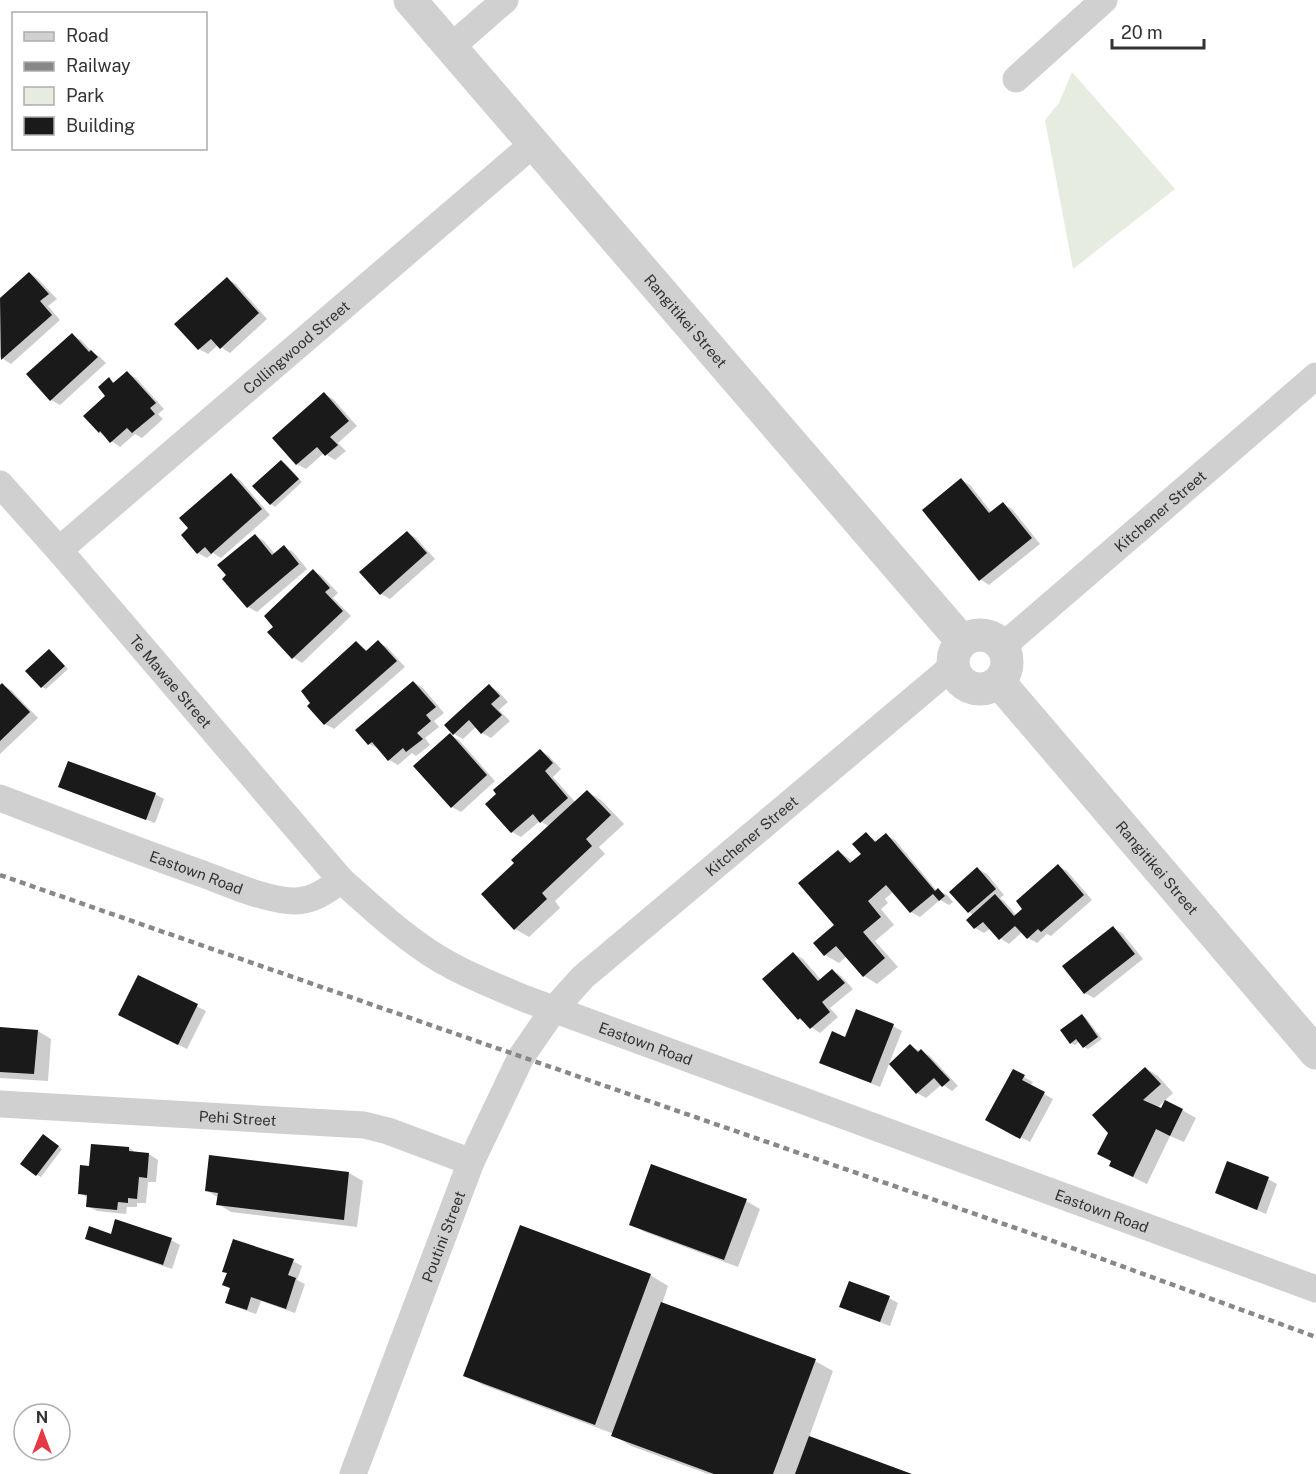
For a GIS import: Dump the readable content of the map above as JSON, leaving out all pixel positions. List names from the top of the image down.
{
  "streets": {
    "street": [
      "Rangitikei Street",
      "Collingwood Street",
      "Kitchener Street",
      "Te Mawae Street",
      "Eastown Road",
      "Pehi Street",
      "Poutini Street"
    ]
  },
  "crossings": [
    ["Rangitikei Street", "Collingwood Street"],
    ["Rangitikei Street", "Kitchener Street"],
    ["Collingwood Street", "Te Mawae Street"],
    ["Kitchener Street", "Eastown Road"],
    ["Kitchener Street", "Poutini Street"],
    ["Te Mawae Street", "Eastown Road"],
    ["Eastown Road", "Poutini Street"],
    ["Pehi Street", "Poutini Street"]
  ],
  "legend": [
    "Road",
    "Railway",
    "Park",
    "Building"
  ],
  "scale_bar": "20 m",
  "north": "top"
}
